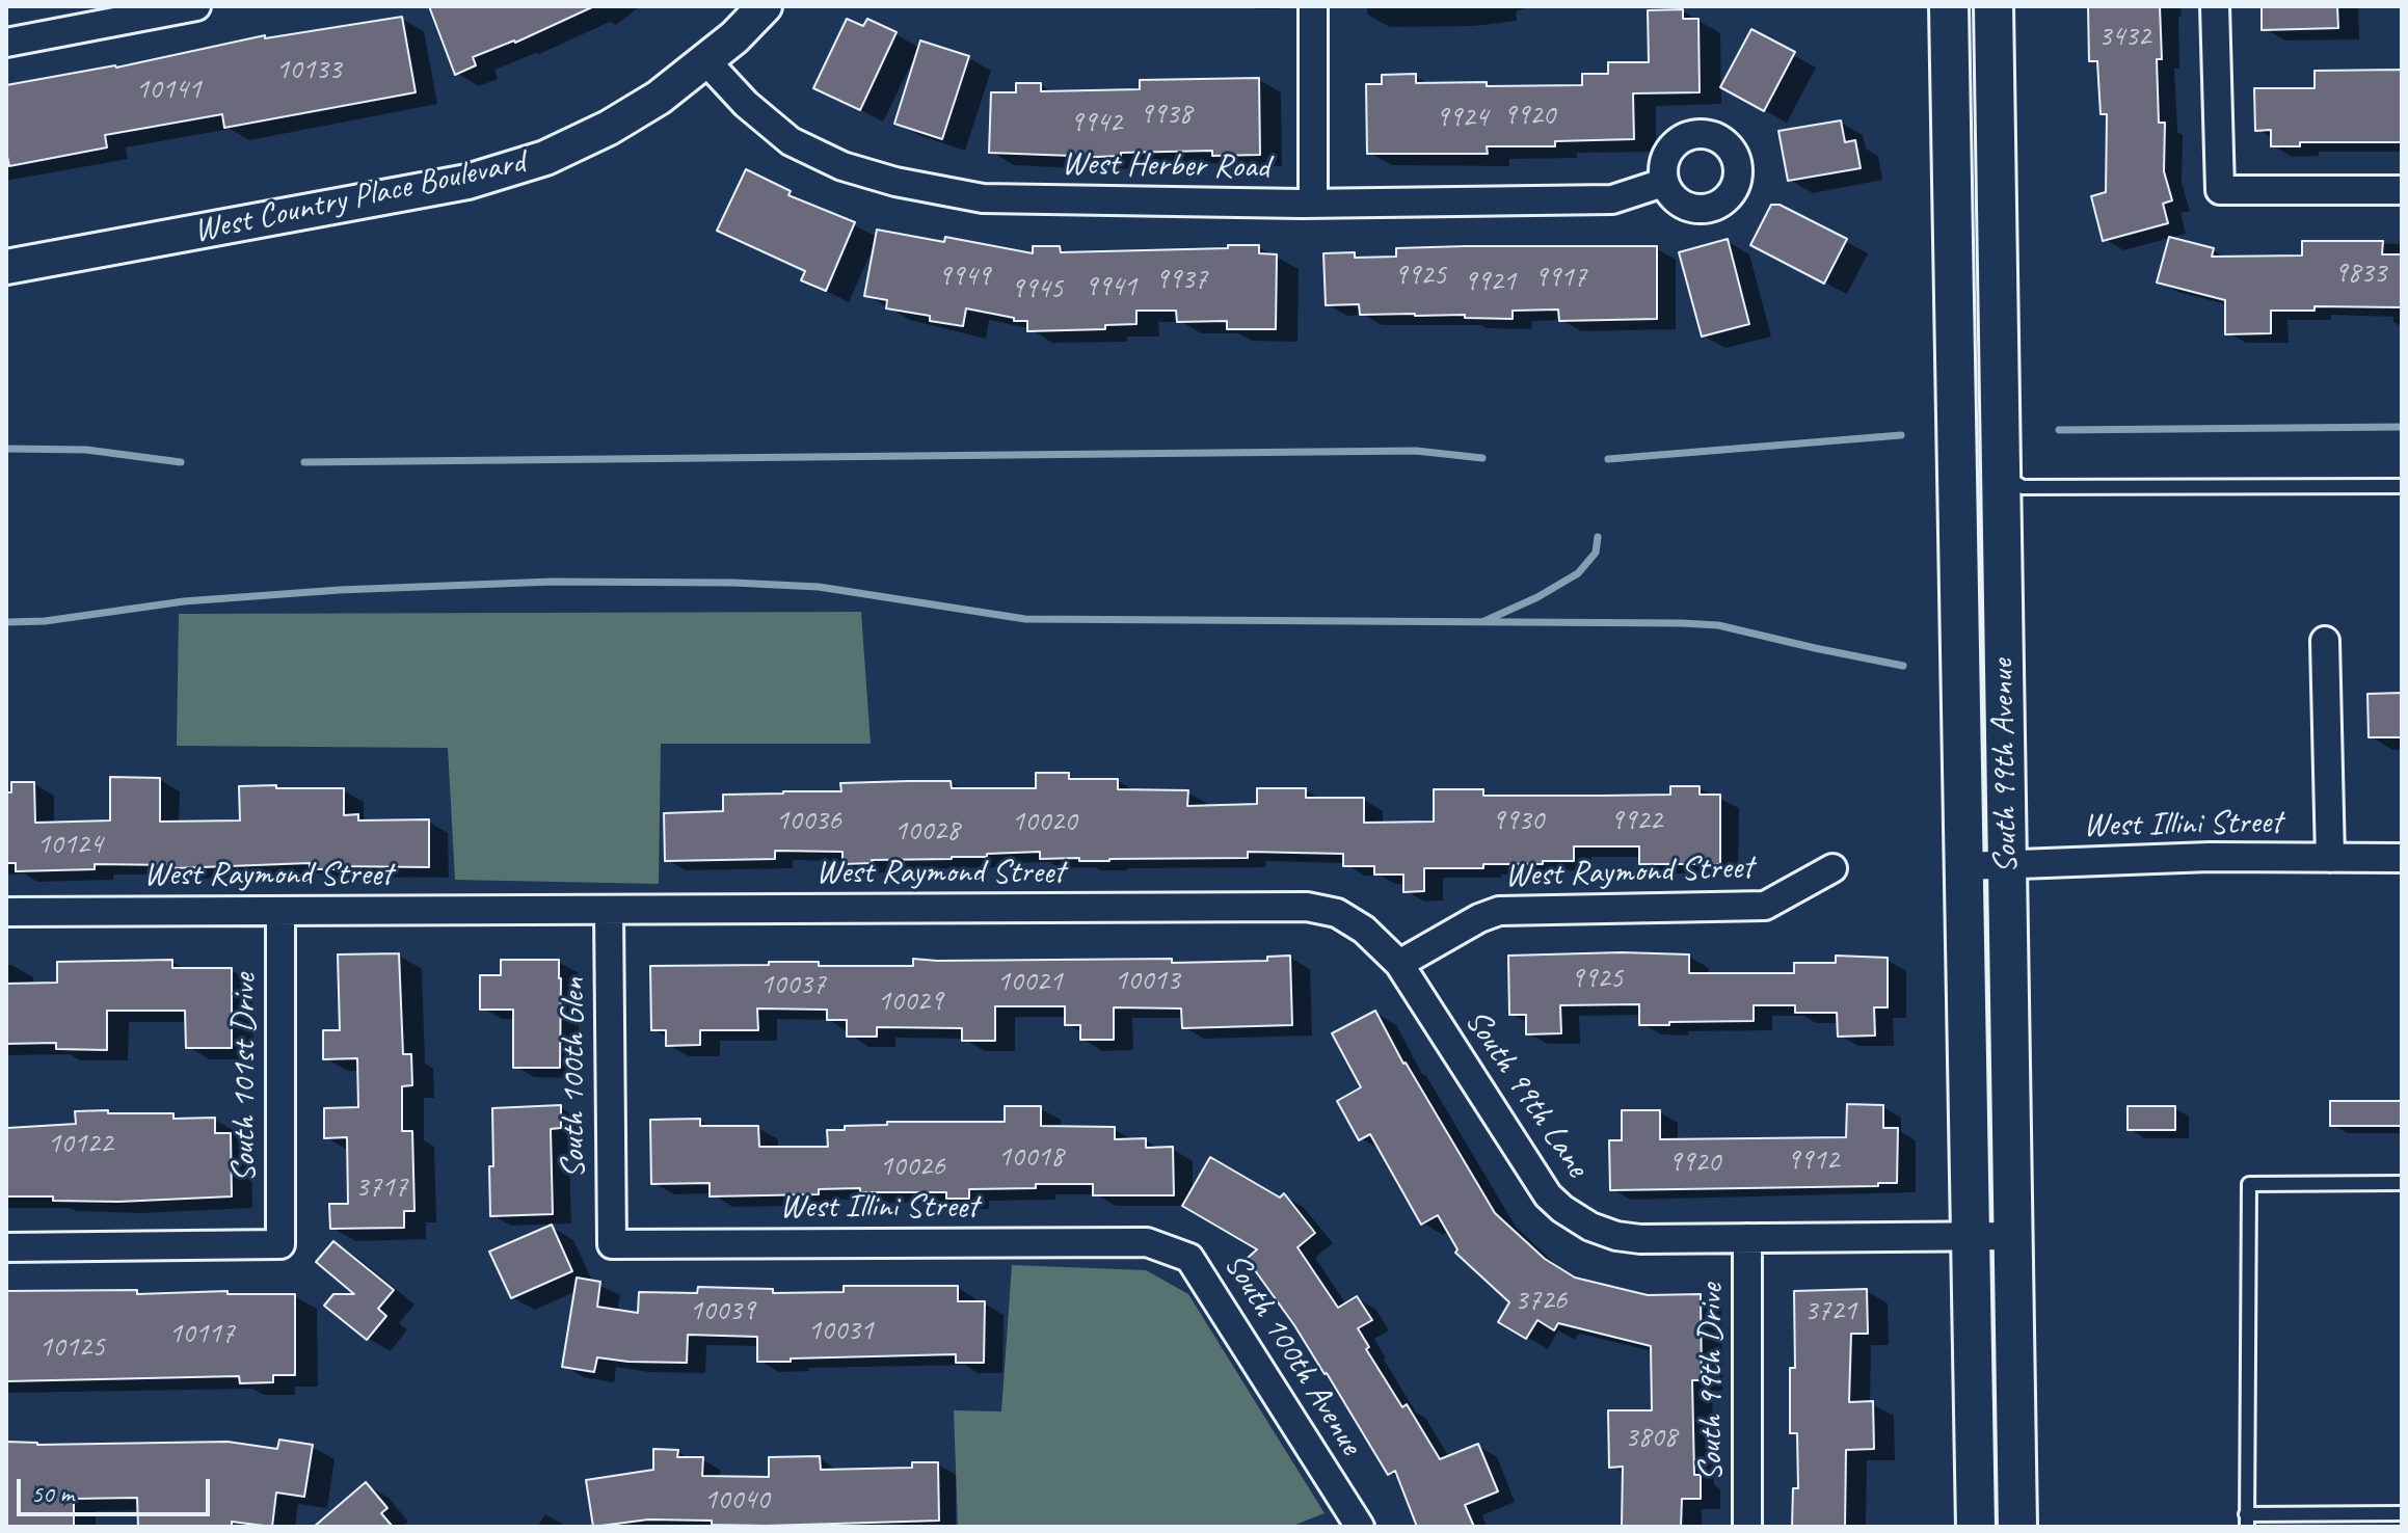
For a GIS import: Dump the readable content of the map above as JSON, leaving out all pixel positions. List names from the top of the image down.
{
  "streets": {
    "main road": ["South 99th Avenue"],
    "street": [
      "West Herber Road",
      "West Country Place Boulevard",
      "West Illini Street",
      "West Raymond Street",
      "South 101st Drive",
      "South 100th Glen",
      "South 99th Lane",
      "South 100th Avenue",
      "South 99th Drive"
    ]
  },
  "crossings": [
    ["West Herber Road", "West Country Place Boulevard"],
    ["South 99th Avenue", "West Illini Street"],
    ["West Illini Street", "South 100th Glen"],
    ["West Illini Street", "South 100th Avenue"],
    ["West Raymond Street", "South 101st Drive"],
    ["West Raymond Street", "South 100th Glen"],
    ["West Raymond Street", "South 99th Lane"],
    ["South 99th Lane", "South 99th Drive"]
  ],
  "house_numbers": [
    "3432",
    "10133",
    "10141",
    "9938",
    "9920",
    "9924",
    "9942",
    "9833",
    "9925",
    "9949",
    "9917",
    "9937",
    "9921",
    "9941",
    "9945",
    "10036",
    "9930",
    "9922",
    "10020",
    "10028",
    "10124",
    "9925",
    "10013",
    "10021",
    "10037",
    "10029",
    "10122",
    "10018",
    "9912",
    "9920",
    "10026",
    "3717",
    "3726",
    "10039",
    "3721",
    "10031",
    "10117",
    "10125",
    "3808",
    "10040"
  ],
  "scale_bar": "50 m"
}
